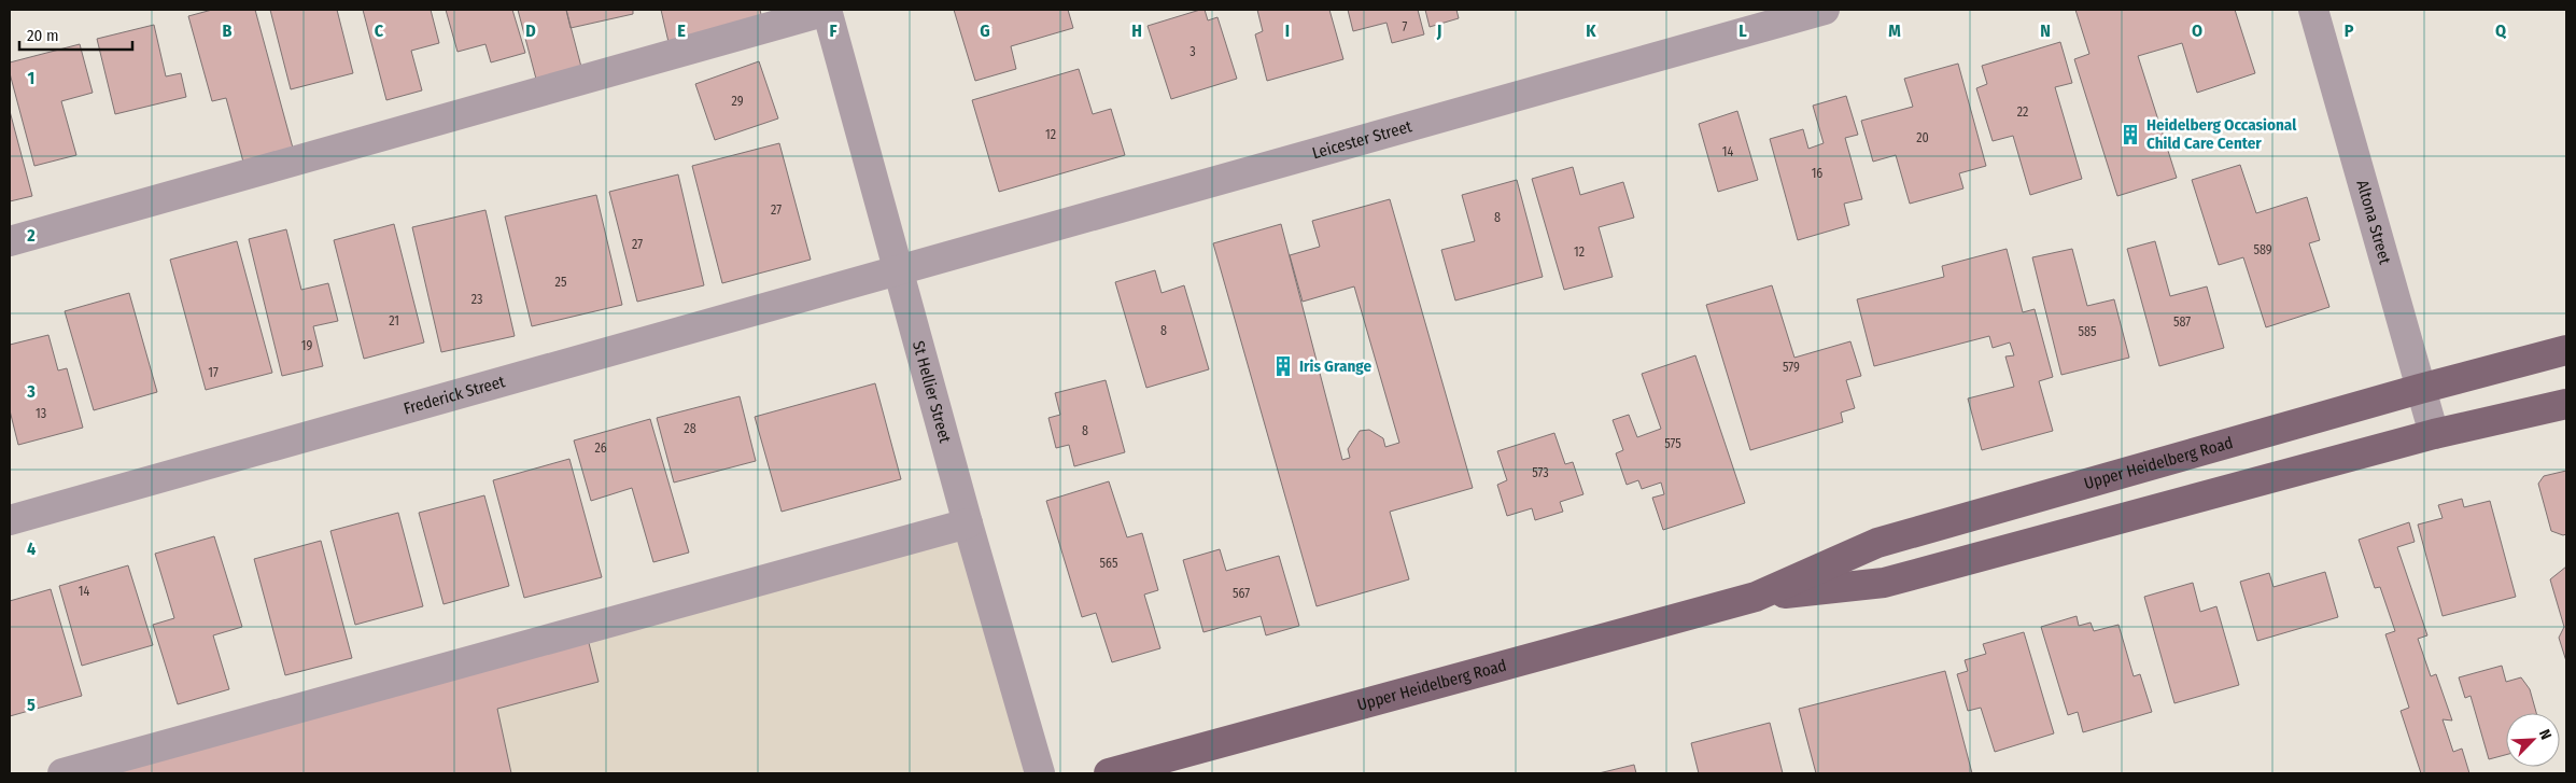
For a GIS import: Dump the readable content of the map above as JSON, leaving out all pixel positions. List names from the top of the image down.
{
  "streets": {
    "main road": ["Upper Heidelberg Road"],
    "street": [
      "Leicester Street",
      "Altona Street",
      "St Hellier Street",
      "Frederick Street"
    ]
  },
  "crossings": [
    ["Leicester Street", "St Hellier Street"],
    ["Leicester Street", "Frederick Street"],
    ["Altona Street", "Upper Heidelberg Road"],
    ["St Hellier Street", "Frederick Street"]
  ],
  "places": {
    "building": ["Heidelberg Occasional Child Care Center", "Iris Grange"]
  },
  "house_numbers": [
    "7",
    "3",
    "29",
    "22",
    "12",
    "20",
    "14",
    "16",
    "27",
    "8",
    "27",
    "589",
    "12",
    "25",
    "23",
    "21",
    "587",
    "8",
    "585",
    "19",
    "579",
    "17",
    "13",
    "28",
    "8",
    "575",
    "26",
    "573",
    "565",
    "14",
    "567"
  ],
  "scale_bar": "20 m",
  "north": "top right",
  "grid": {
    "columns": [
      "B",
      "C",
      "D",
      "E",
      "F",
      "G",
      "H",
      "I",
      "J",
      "K",
      "L",
      "M",
      "N",
      "O",
      "P",
      "Q"
    ],
    "rows": [
      "1",
      "2",
      "3",
      "4",
      "5"
    ]
  }
}
